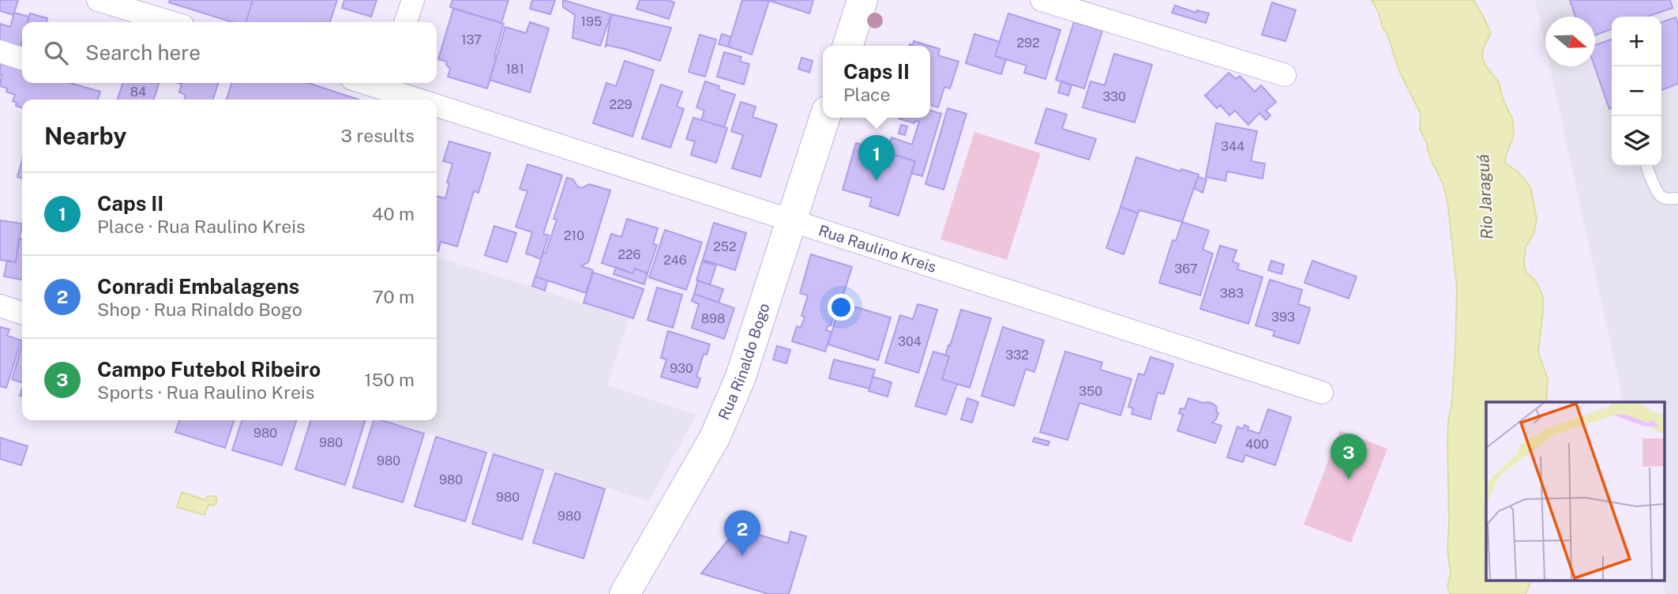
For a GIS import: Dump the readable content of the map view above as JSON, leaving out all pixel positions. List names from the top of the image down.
{
  "streets": {
    "main road": ["Rua Rinaldo Bogo"],
    "street": ["Rua Raulino Kreis"]
  },
  "crossings": [
    ["Rua Raulino Kreis", "Rua Rinaldo Bogo"]
  ],
  "water": ["Rio Jaraguá"],
  "house_numbers": [
    "195",
    "137",
    "292",
    "181",
    "84",
    "330",
    "229",
    "344",
    "210",
    "252",
    "226",
    "246",
    "367",
    "383",
    "393",
    "898",
    "304",
    "332",
    "930",
    "350",
    "980",
    "980",
    "400",
    "980",
    "980",
    "980",
    "980"
  ],
  "north": "right",
  "page": {
    "map_buttons": ["+", "−"],
    "search": "Search here",
    "popup": ["Caps II", "Place"],
    "heading": ["Nearby", "3 results"],
    "pins": ["1", "3", "2"],
    "list": [
      {
        "mark": "1",
        "name": "Caps II",
        "note": "Place · Rua Raulino Kreis",
        "value": "40 m"
      },
      {
        "mark": "2",
        "name": "Conradi Embalagens",
        "note": "Shop · Rua Rinaldo Bogo",
        "value": "70 m"
      },
      {
        "mark": "3",
        "name": "Campo Futebol Ribeiro",
        "note": "Sports · Rua Raulino Kreis",
        "value": "150 m"
      }
    ]
  }
}
